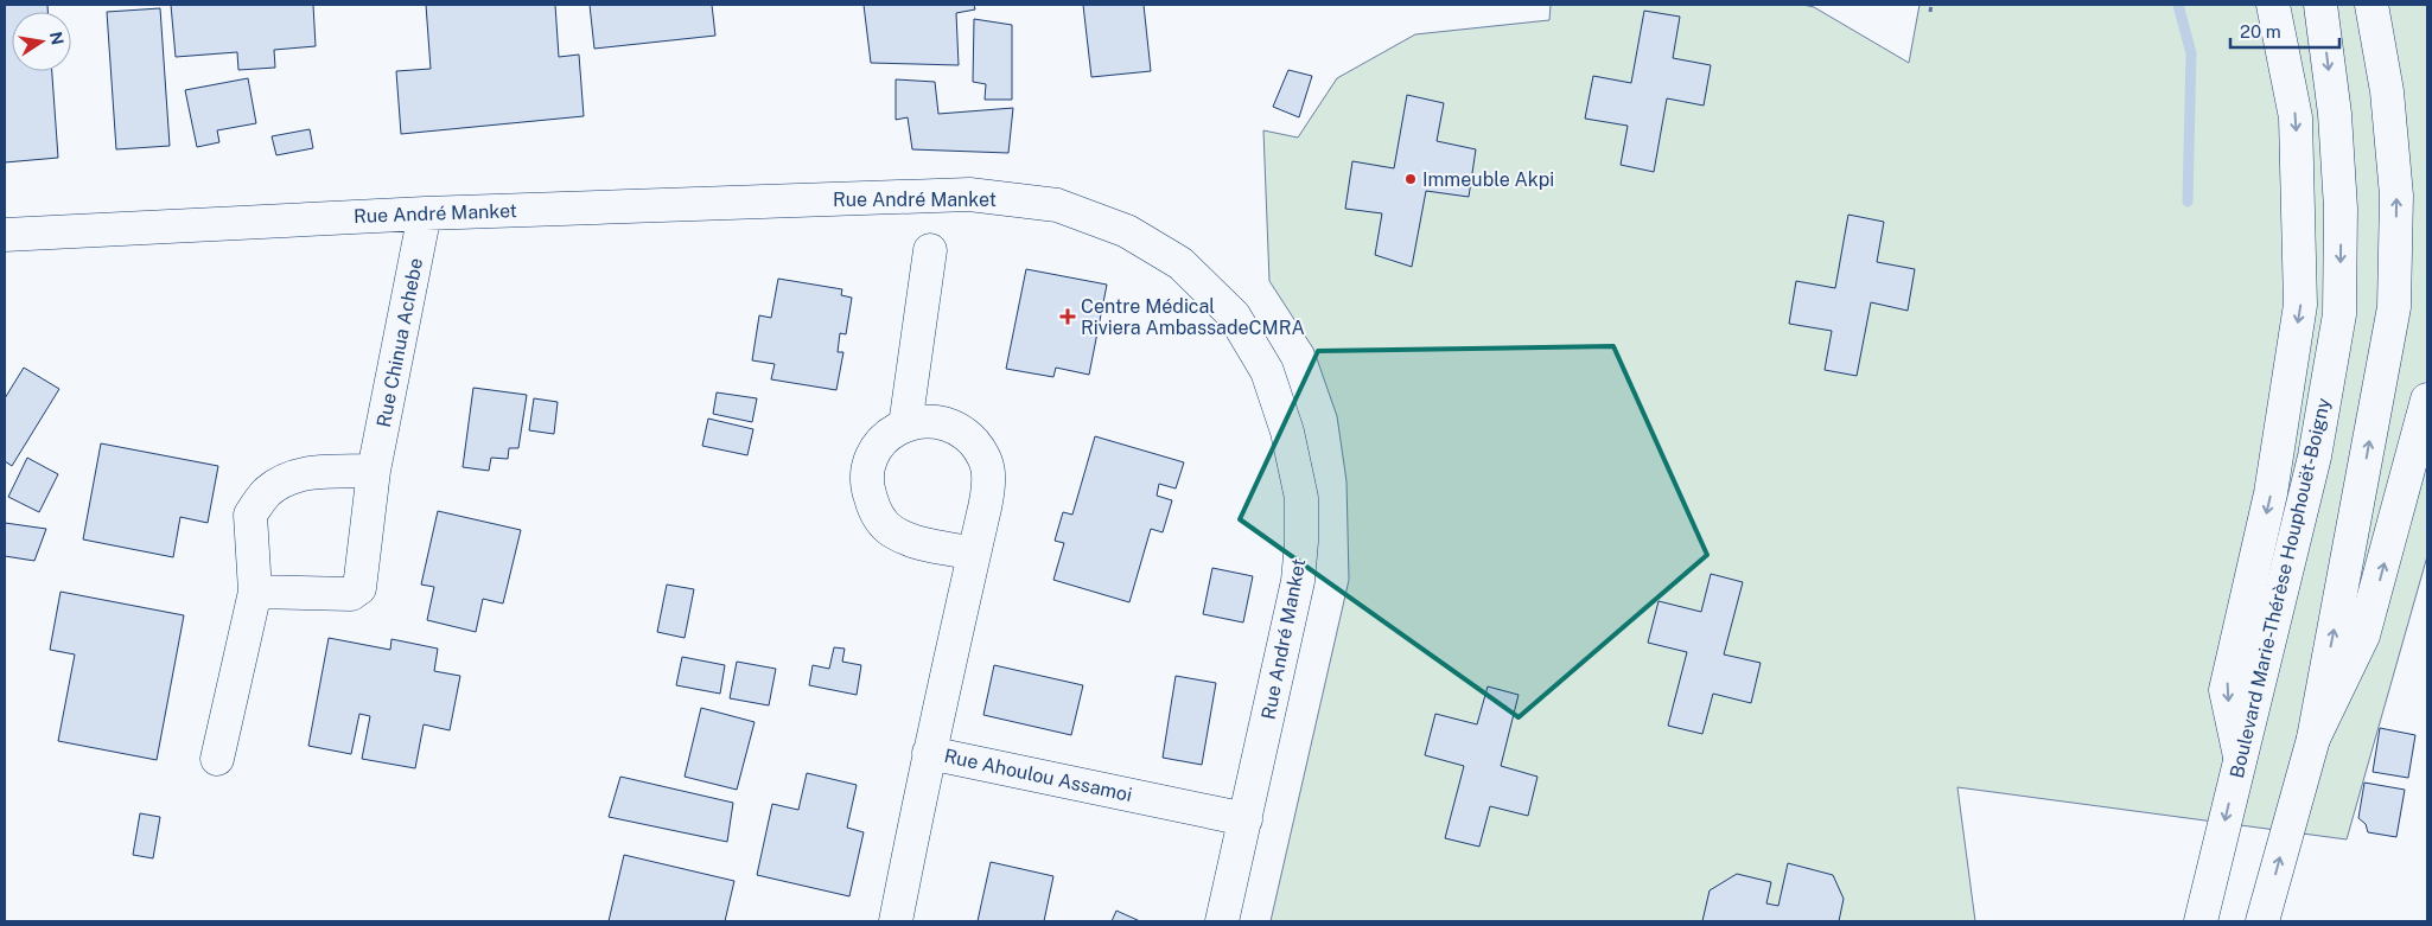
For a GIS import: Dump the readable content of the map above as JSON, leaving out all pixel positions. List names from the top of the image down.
{
  "streets": {
    "main road": [
      "Rue André Manket",
      "Rue Chinua Achebe",
      "Boulevard Marie-Thérèse Houphouët-Boigny",
      "Rue Ahoulou Assamoi"
    ]
  },
  "crossings": [
    ["Rue André Manket", "Rue Chinua Achebe"],
    ["Rue André Manket", "Rue Ahoulou Assamoi"]
  ],
  "places": {
    "other": ["Immeuble Akpi"],
    "health": ["Centre Médical Riviera AmbassadeCMRA"]
  },
  "scale_bar": "20 m",
  "north": "right"
}
